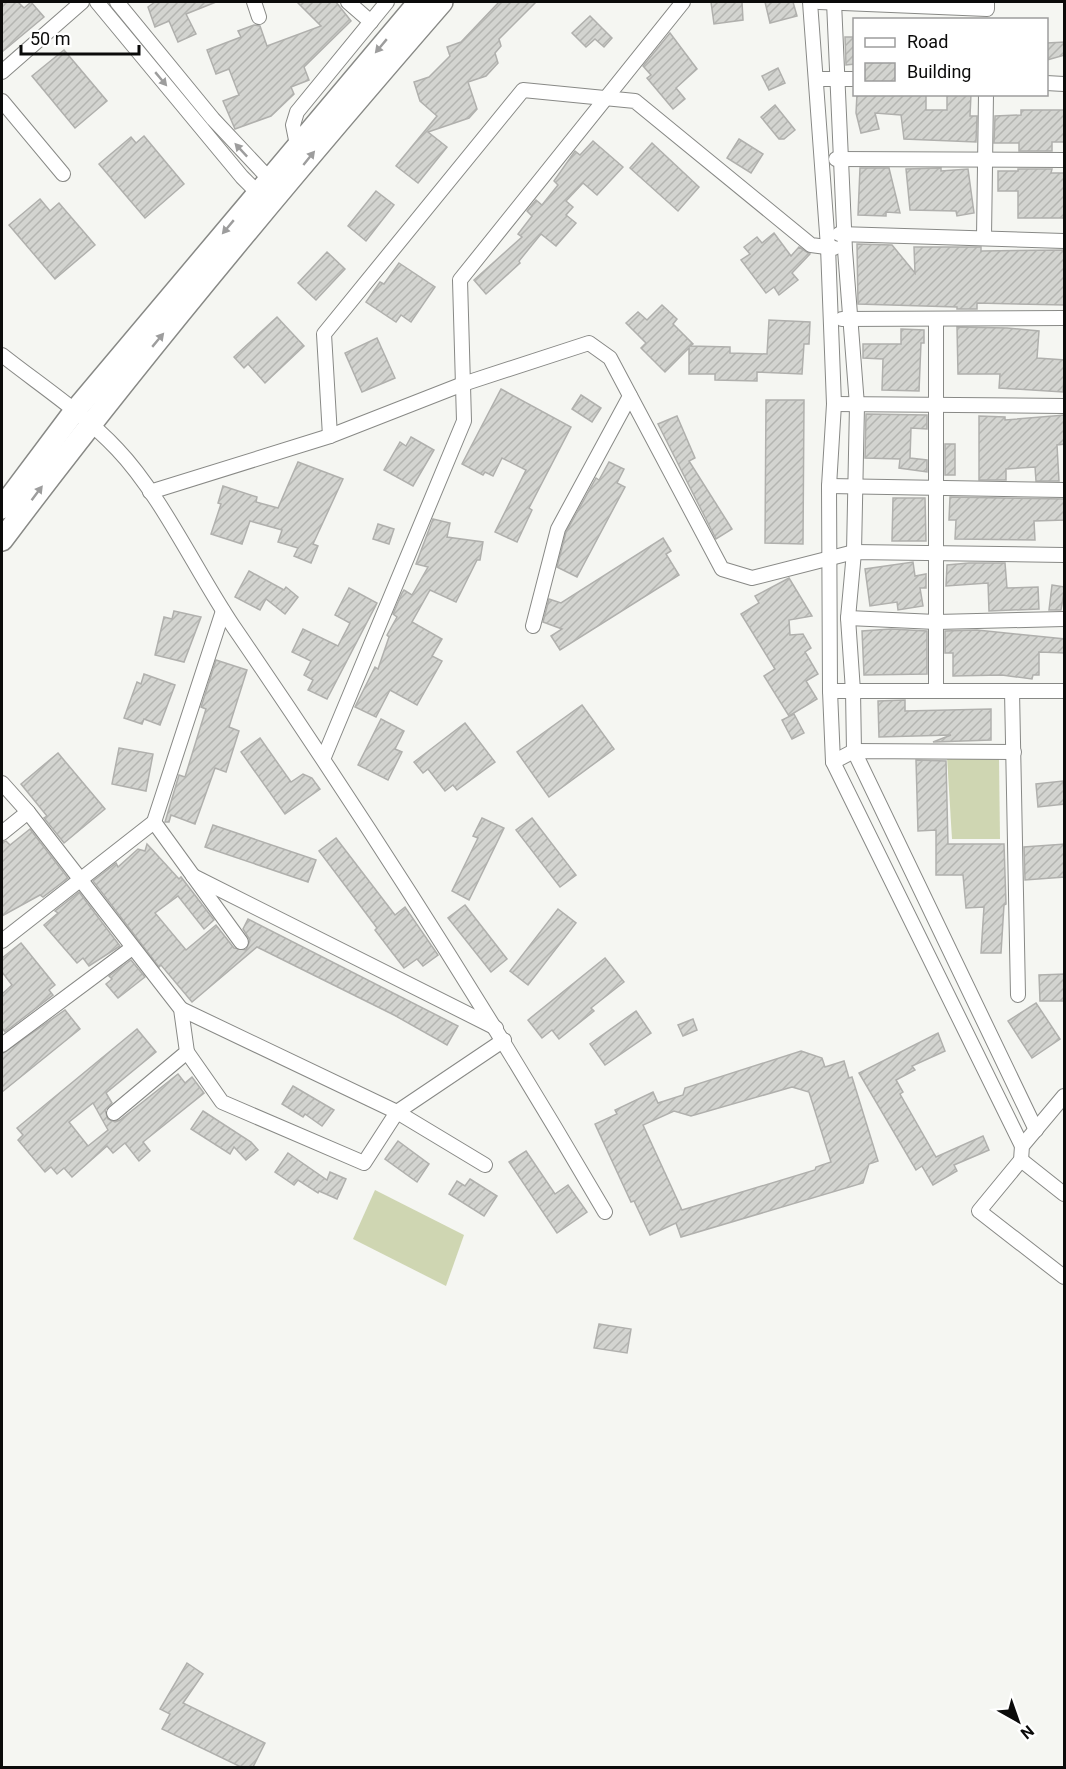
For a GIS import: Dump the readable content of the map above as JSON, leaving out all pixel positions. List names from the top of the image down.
{
  "legend": ["Road", "Building"],
  "scale_bar": "50 m",
  "north": "bottom right"
}
